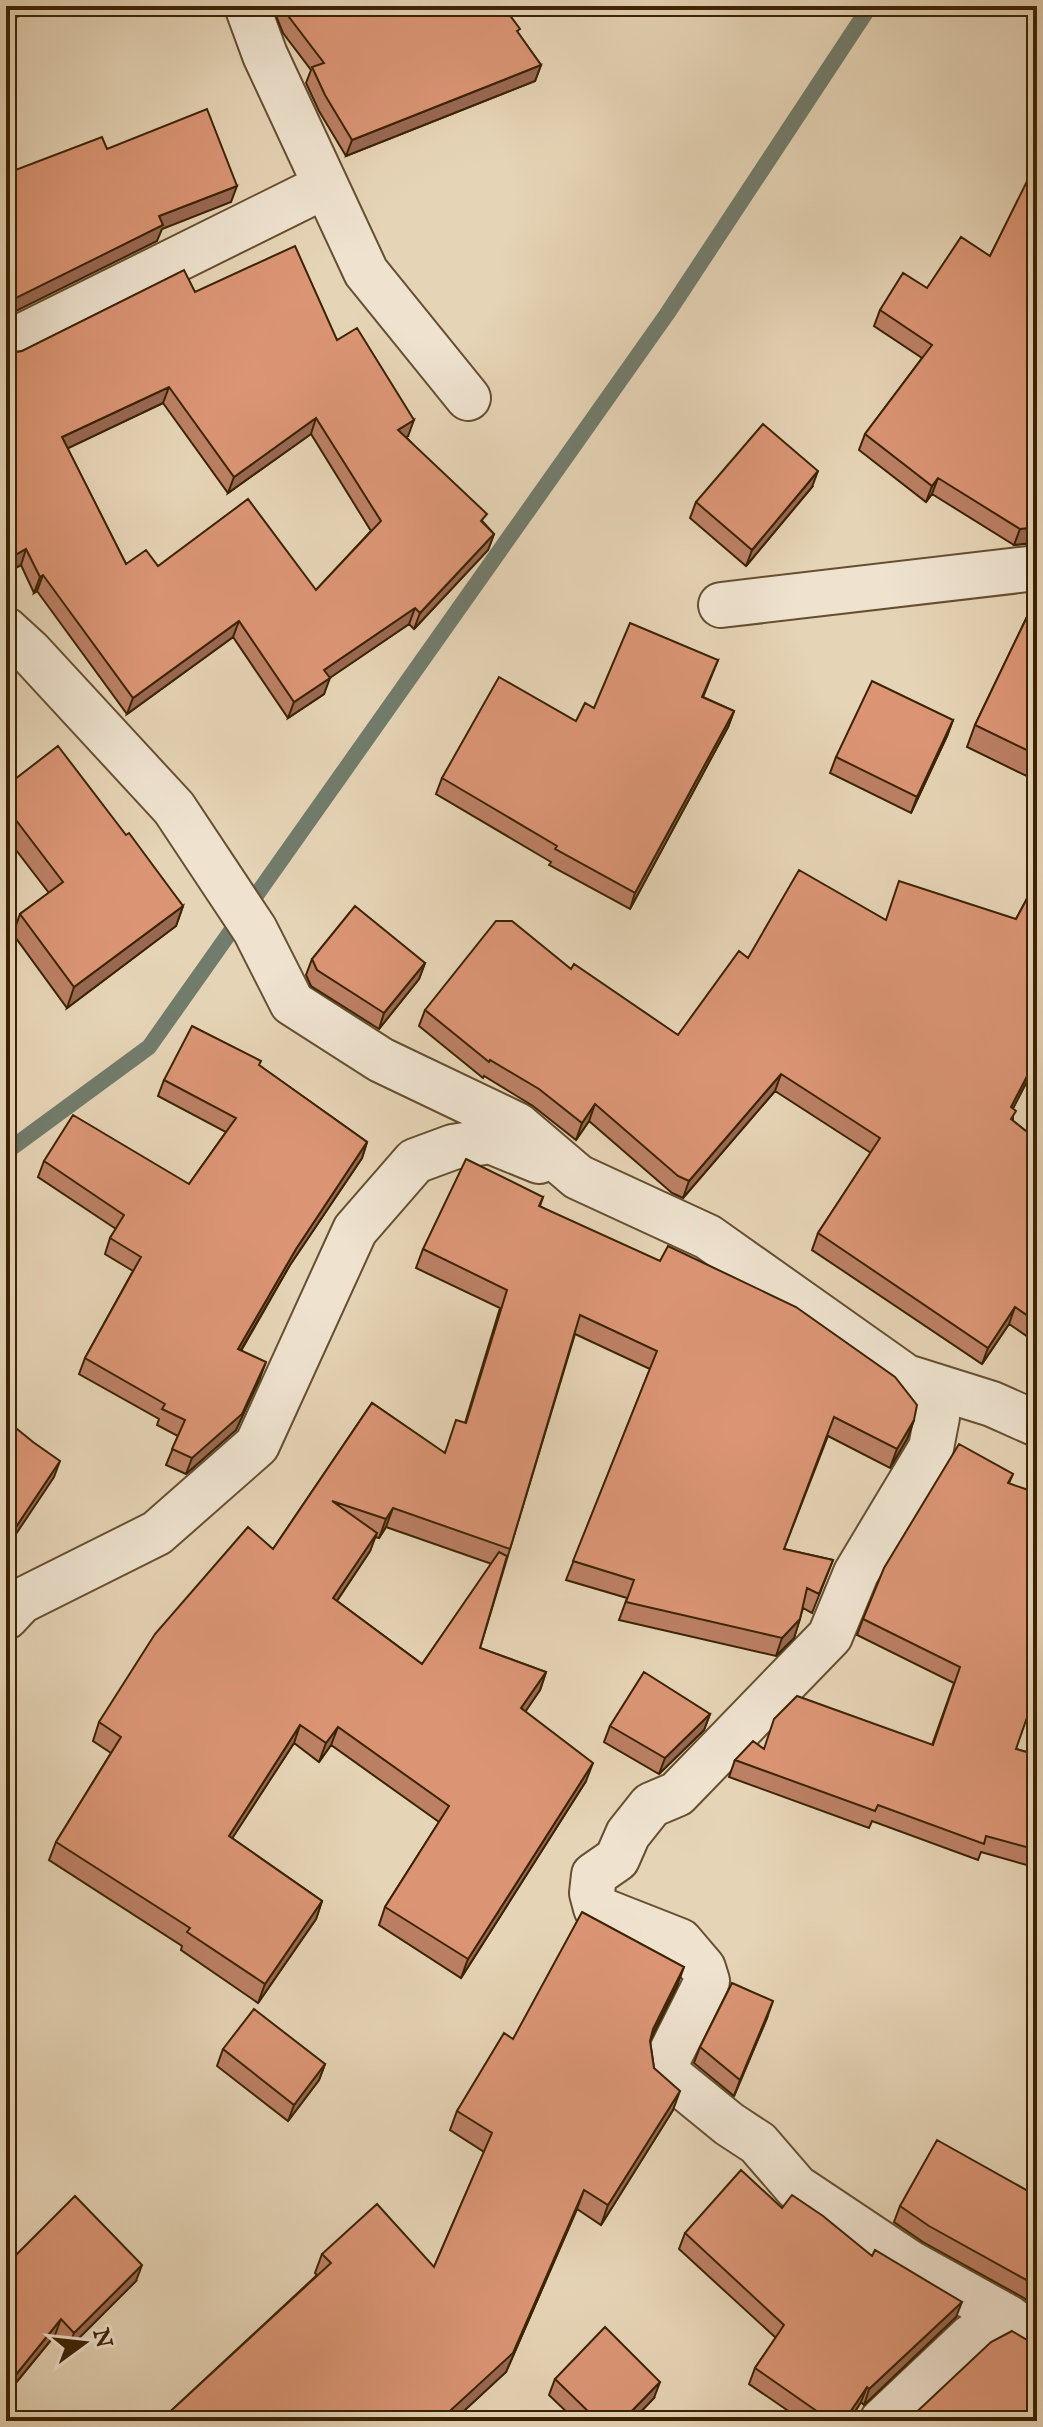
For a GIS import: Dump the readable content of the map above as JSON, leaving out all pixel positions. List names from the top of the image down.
{
  "north": "right"
}
